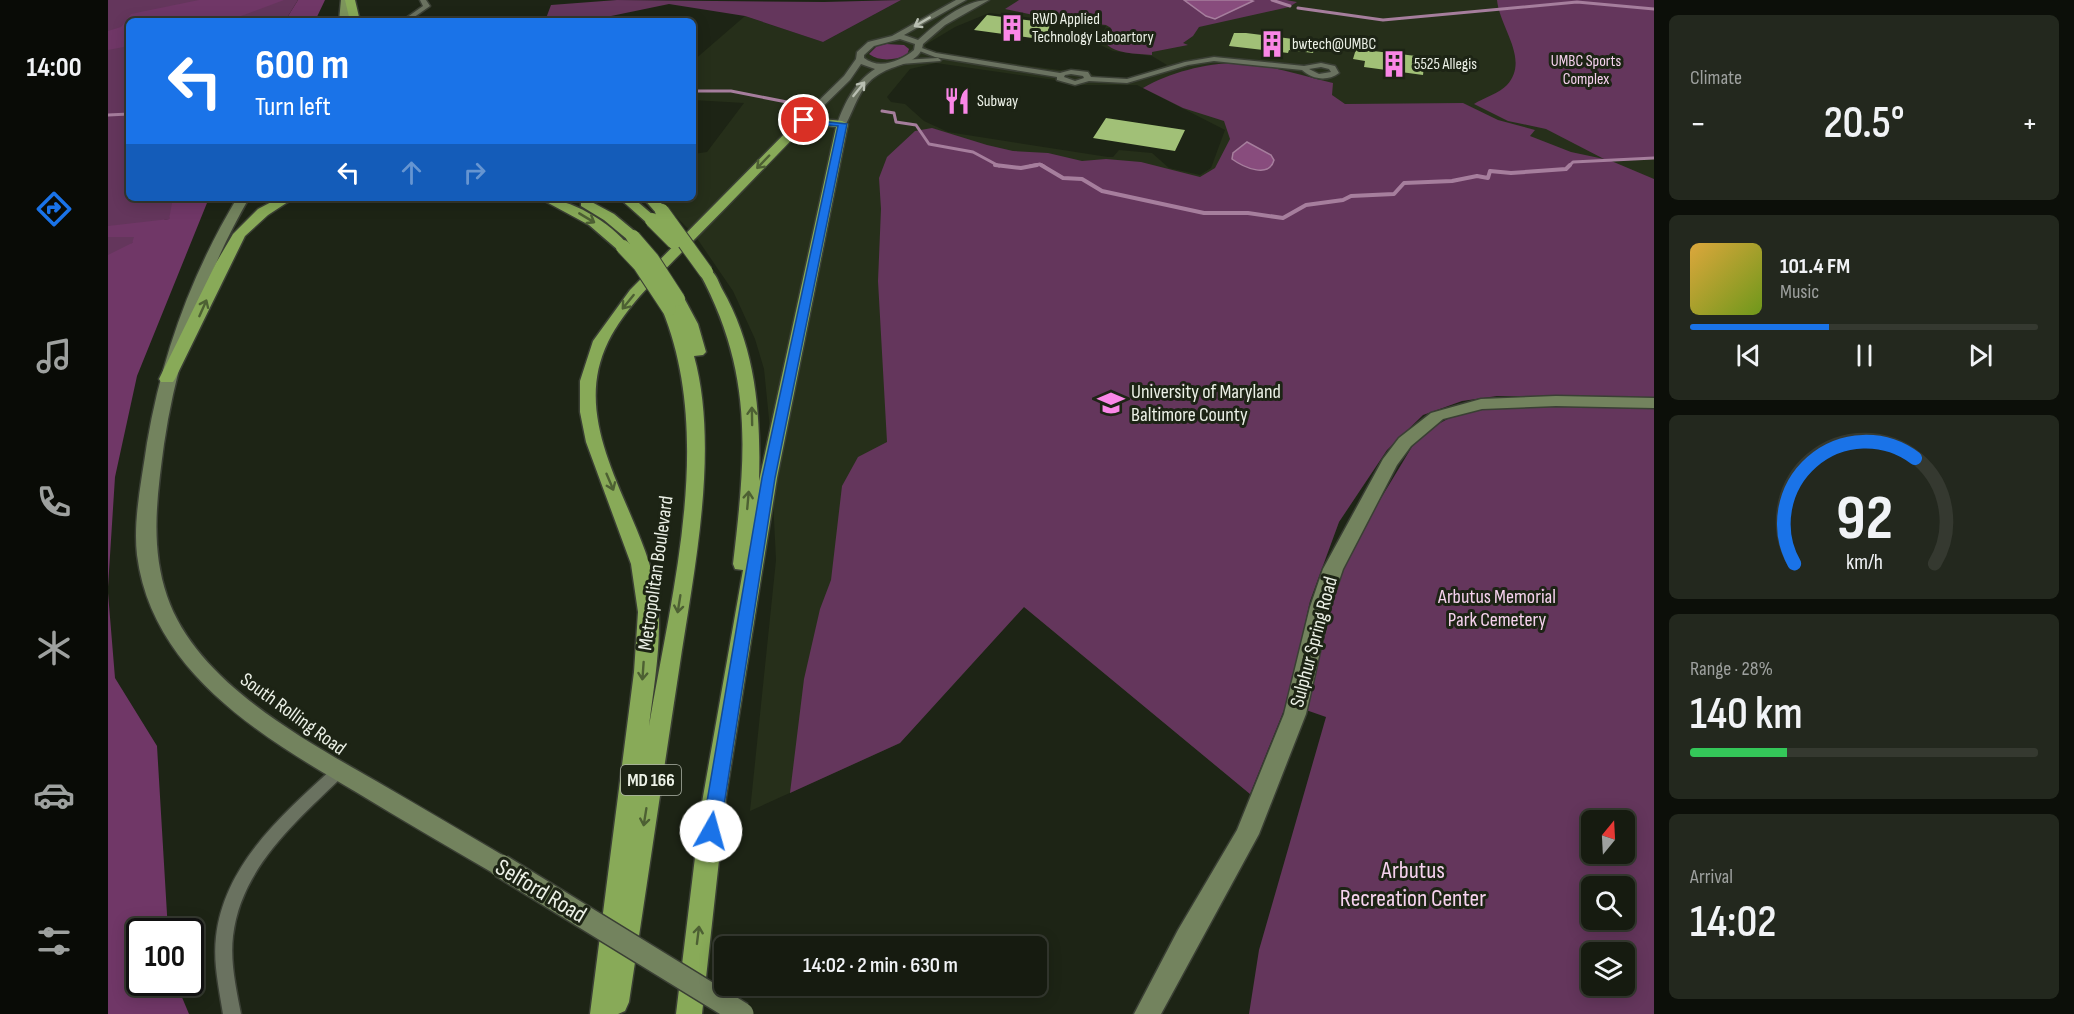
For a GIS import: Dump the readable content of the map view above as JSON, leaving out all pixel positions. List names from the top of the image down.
{
  "streets": {
    "highway": ["Metropolitan Boulevard", "MD 166"],
    "main road": ["Sulphur Spring Road", "South Rolling Road", "Selford Road"]
  },
  "crossings": [
    ["South Rolling Road", "Selford Road"]
  ],
  "parks": ["UMBC Sports Complex", "Arbutus Memorial Park Cemetery", "Arbutus Recreation Center"],
  "places": {
    "building": ["RWD Applied Technology Laboartory", "bwtech@UMBC", "5525 Allegis"],
    "restaurant": ["Subway"],
    "school or university": ["University of Maryland Baltimore County"]
  },
  "north": "top",
  "page": {
    "tabs": "14:00",
    "tile": [
      "Climate",
      ["Range · 28%", "140 km"],
      ["Arrival", "14:02"]
    ],
    "turn": ["600 m", "Turn left"],
    "heat": ["−", "20.5°", "+"],
    "song": ["101.4 FM", "Music"],
    "limit": "100",
    "trip": "14:02 · 2 min · 630 m",
    "gauge": ["92", "km/h"]
  }
}
